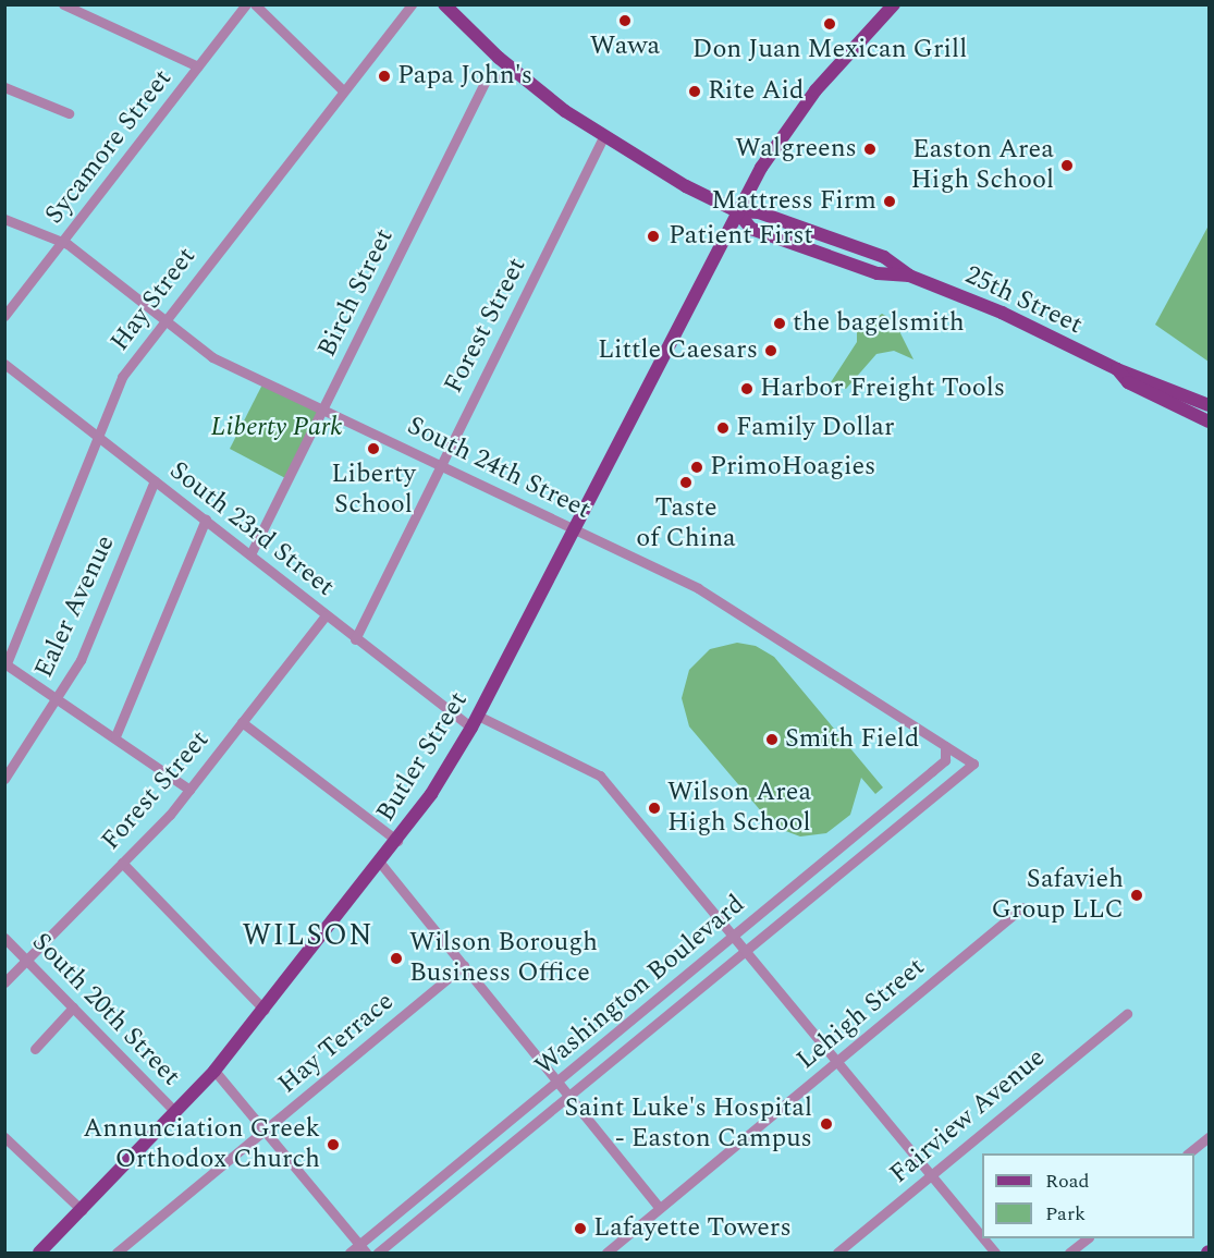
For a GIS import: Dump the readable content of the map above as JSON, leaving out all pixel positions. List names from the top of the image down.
{
  "streets": {
    "main road": ["25th Street", "Butler Street"],
    "street": [
      "Sycamore Street",
      "Birch Street",
      "Hay Street",
      "Forest Street",
      "South 24th Street",
      "South 23rd Street",
      "Ealer Avenue",
      "Washington Boulevard",
      "South 20th Street",
      "Lehigh Street",
      "Hay Terrace",
      "Fairview Avenue"
    ]
  },
  "crossings": [
    ["Sycamore Street", "South 24th Street"],
    ["Birch Street", "25th Street"],
    ["Birch Street", "South 24th Street"],
    ["Birch Street", "South 23rd Street"],
    ["Hay Street", "South 24th Street"],
    ["Hay Street", "South 23rd Street"],
    ["25th Street", "Forest Street"],
    ["25th Street", "Butler Street"],
    ["Forest Street", "South 24th Street"],
    ["Forest Street", "South 23rd Street"],
    ["Forest Street", "South 20th Street"],
    ["South 24th Street", "Butler Street"],
    ["South 24th Street", "Washington Boulevard"],
    ["South 23rd Street", "Ealer Avenue"],
    ["South 23rd Street", "Butler Street"],
    ["South 23rd Street", "Washington Boulevard"],
    ["South 23rd Street", "Lehigh Street"],
    ["South 23rd Street", "Fairview Avenue"],
    ["Butler Street", "South 20th Street"],
    ["Washington Boulevard", "South 20th Street"],
    ["South 20th Street", "Hay Terrace"]
  ],
  "districts": ["WILSON"],
  "parks": ["Liberty Park"],
  "places": [
    "Wawa",
    "Don Juan Mexican Grill",
    "Papa John's",
    "Rite Aid",
    "Walgreens",
    "Easton Area High School",
    "Mattress Firm",
    "Patient First",
    "the bagelsmith",
    "Little Caesars",
    "Harbor Freight Tools",
    "Family Dollar",
    "Liberty School",
    "PrimoHoagies",
    "Taste of China",
    "Smith Field",
    "Wilson Area High School",
    "Safavieh Group LLC",
    "Wilson Borough Business Office",
    "Saint Luke's Hospital - Easton Campus",
    "Annunciation Greek Orthodox Church",
    "Lafayette Towers"
  ],
  "legend": ["Road", "Park"]
}
